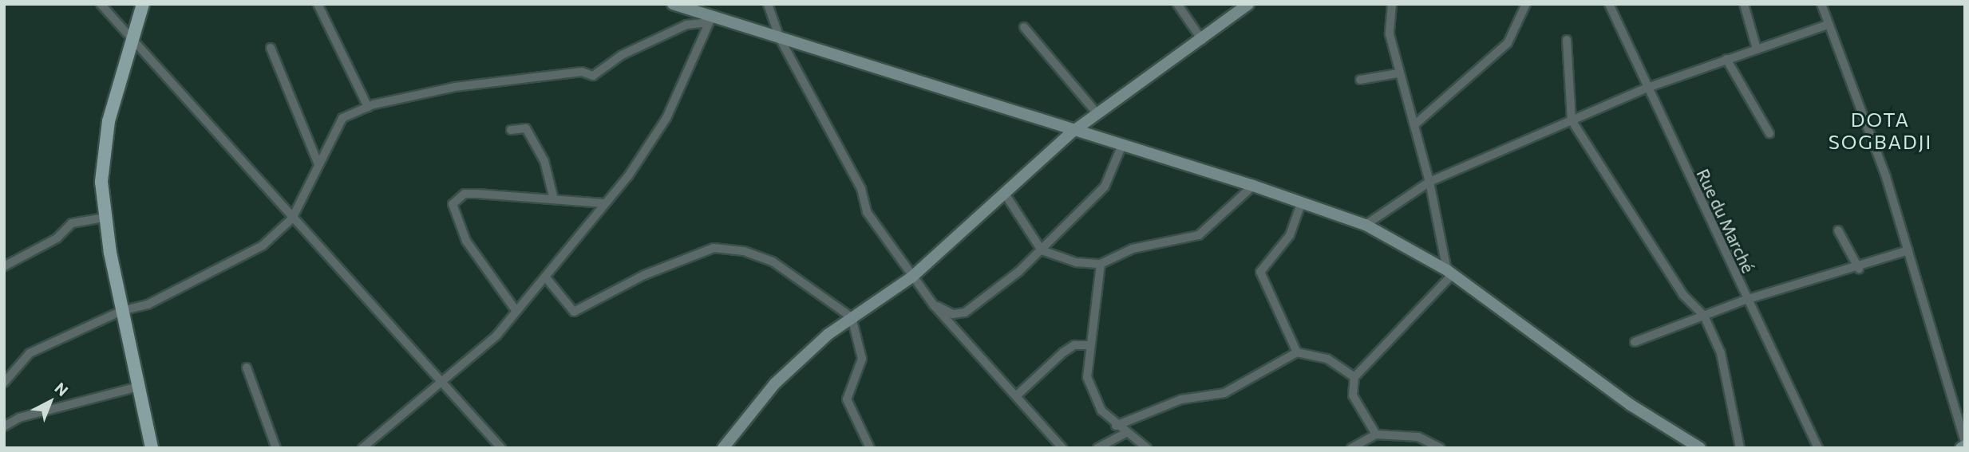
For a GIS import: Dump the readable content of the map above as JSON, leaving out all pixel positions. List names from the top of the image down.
{
  "streets": {
    "street": ["Rue du Marché"]
  },
  "districts": ["DOTA SOGBADJI"],
  "north": "top right"
}
